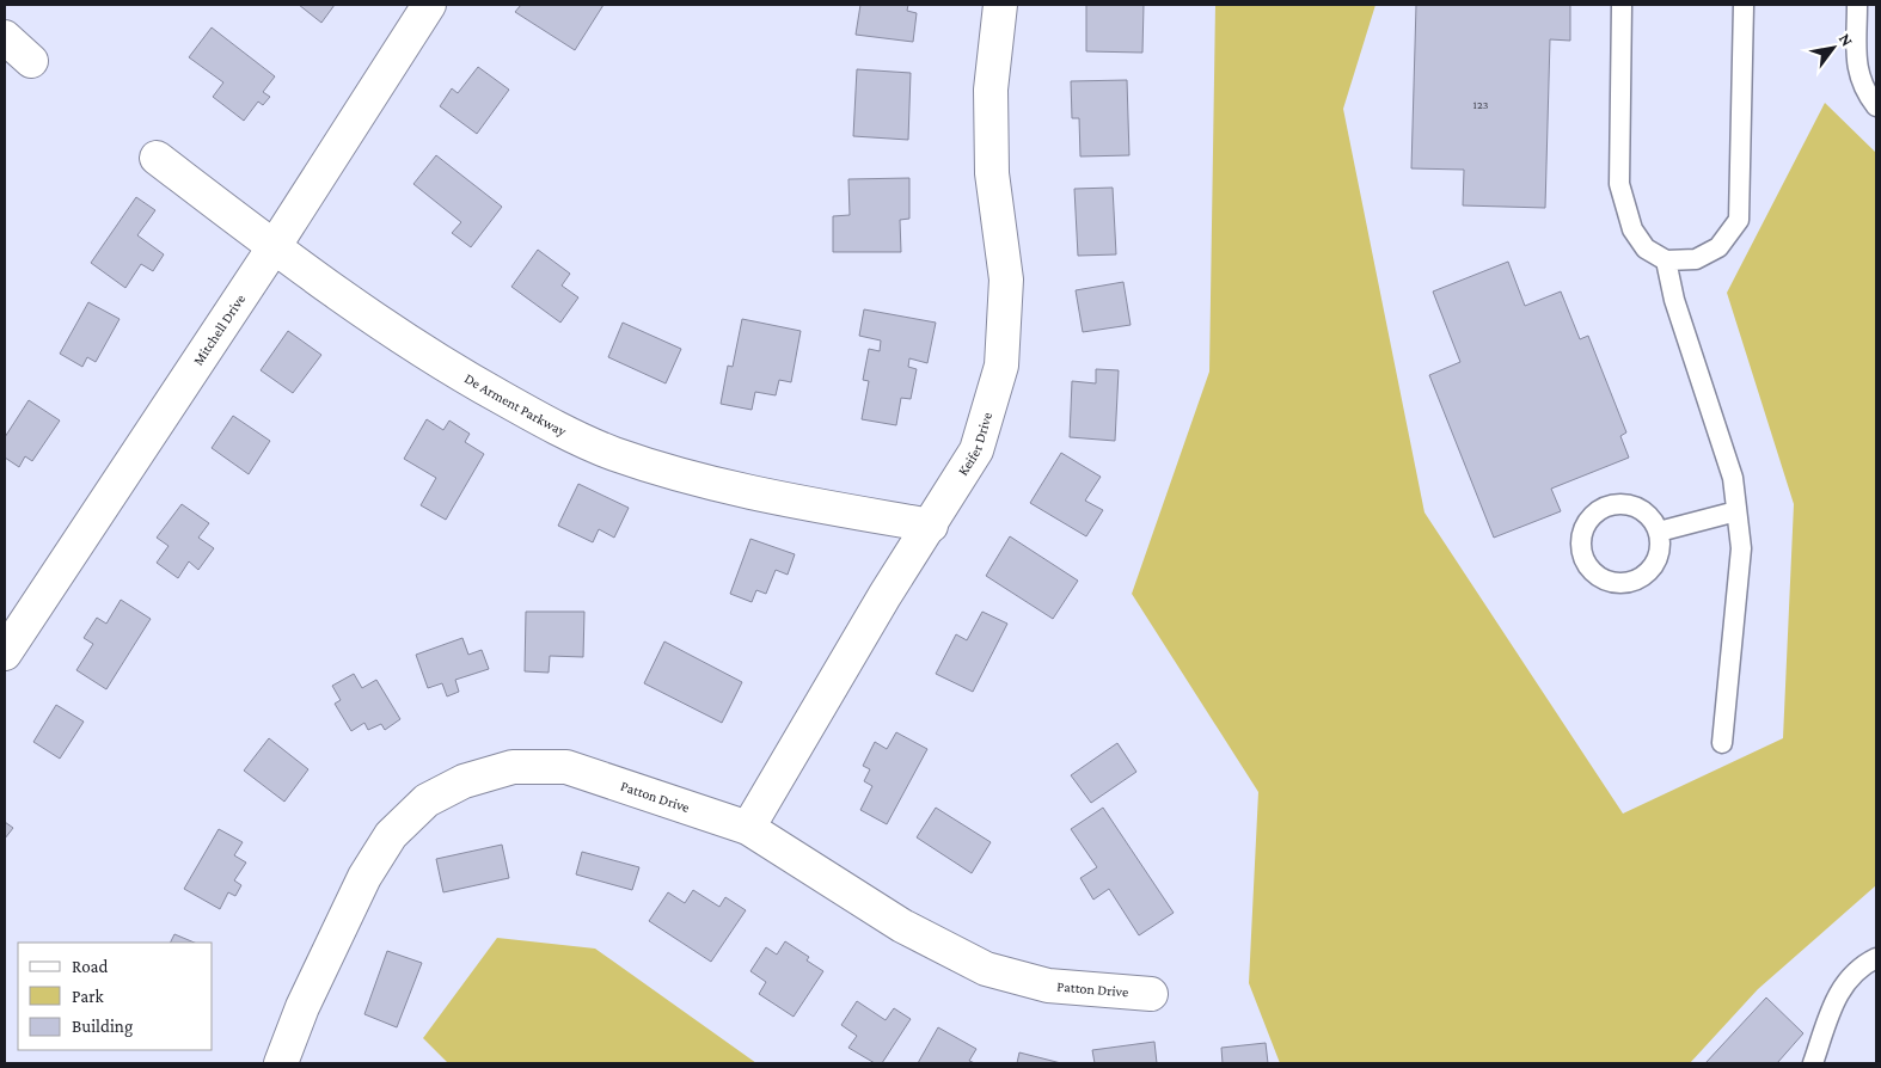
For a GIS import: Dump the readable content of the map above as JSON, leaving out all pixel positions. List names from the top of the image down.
{
  "streets": {
    "street": [
      "Mitchell Drive",
      "De Arment Parkway",
      "Keifer Drive",
      "Patton Drive"
    ]
  },
  "crossings": [
    ["Mitchell Drive", "De Arment Parkway"],
    ["De Arment Parkway", "Keifer Drive"],
    ["Keifer Drive", "Patton Drive"]
  ],
  "house_numbers": ["123"],
  "legend": ["Road", "Park", "Building"],
  "north": "top right"
}
